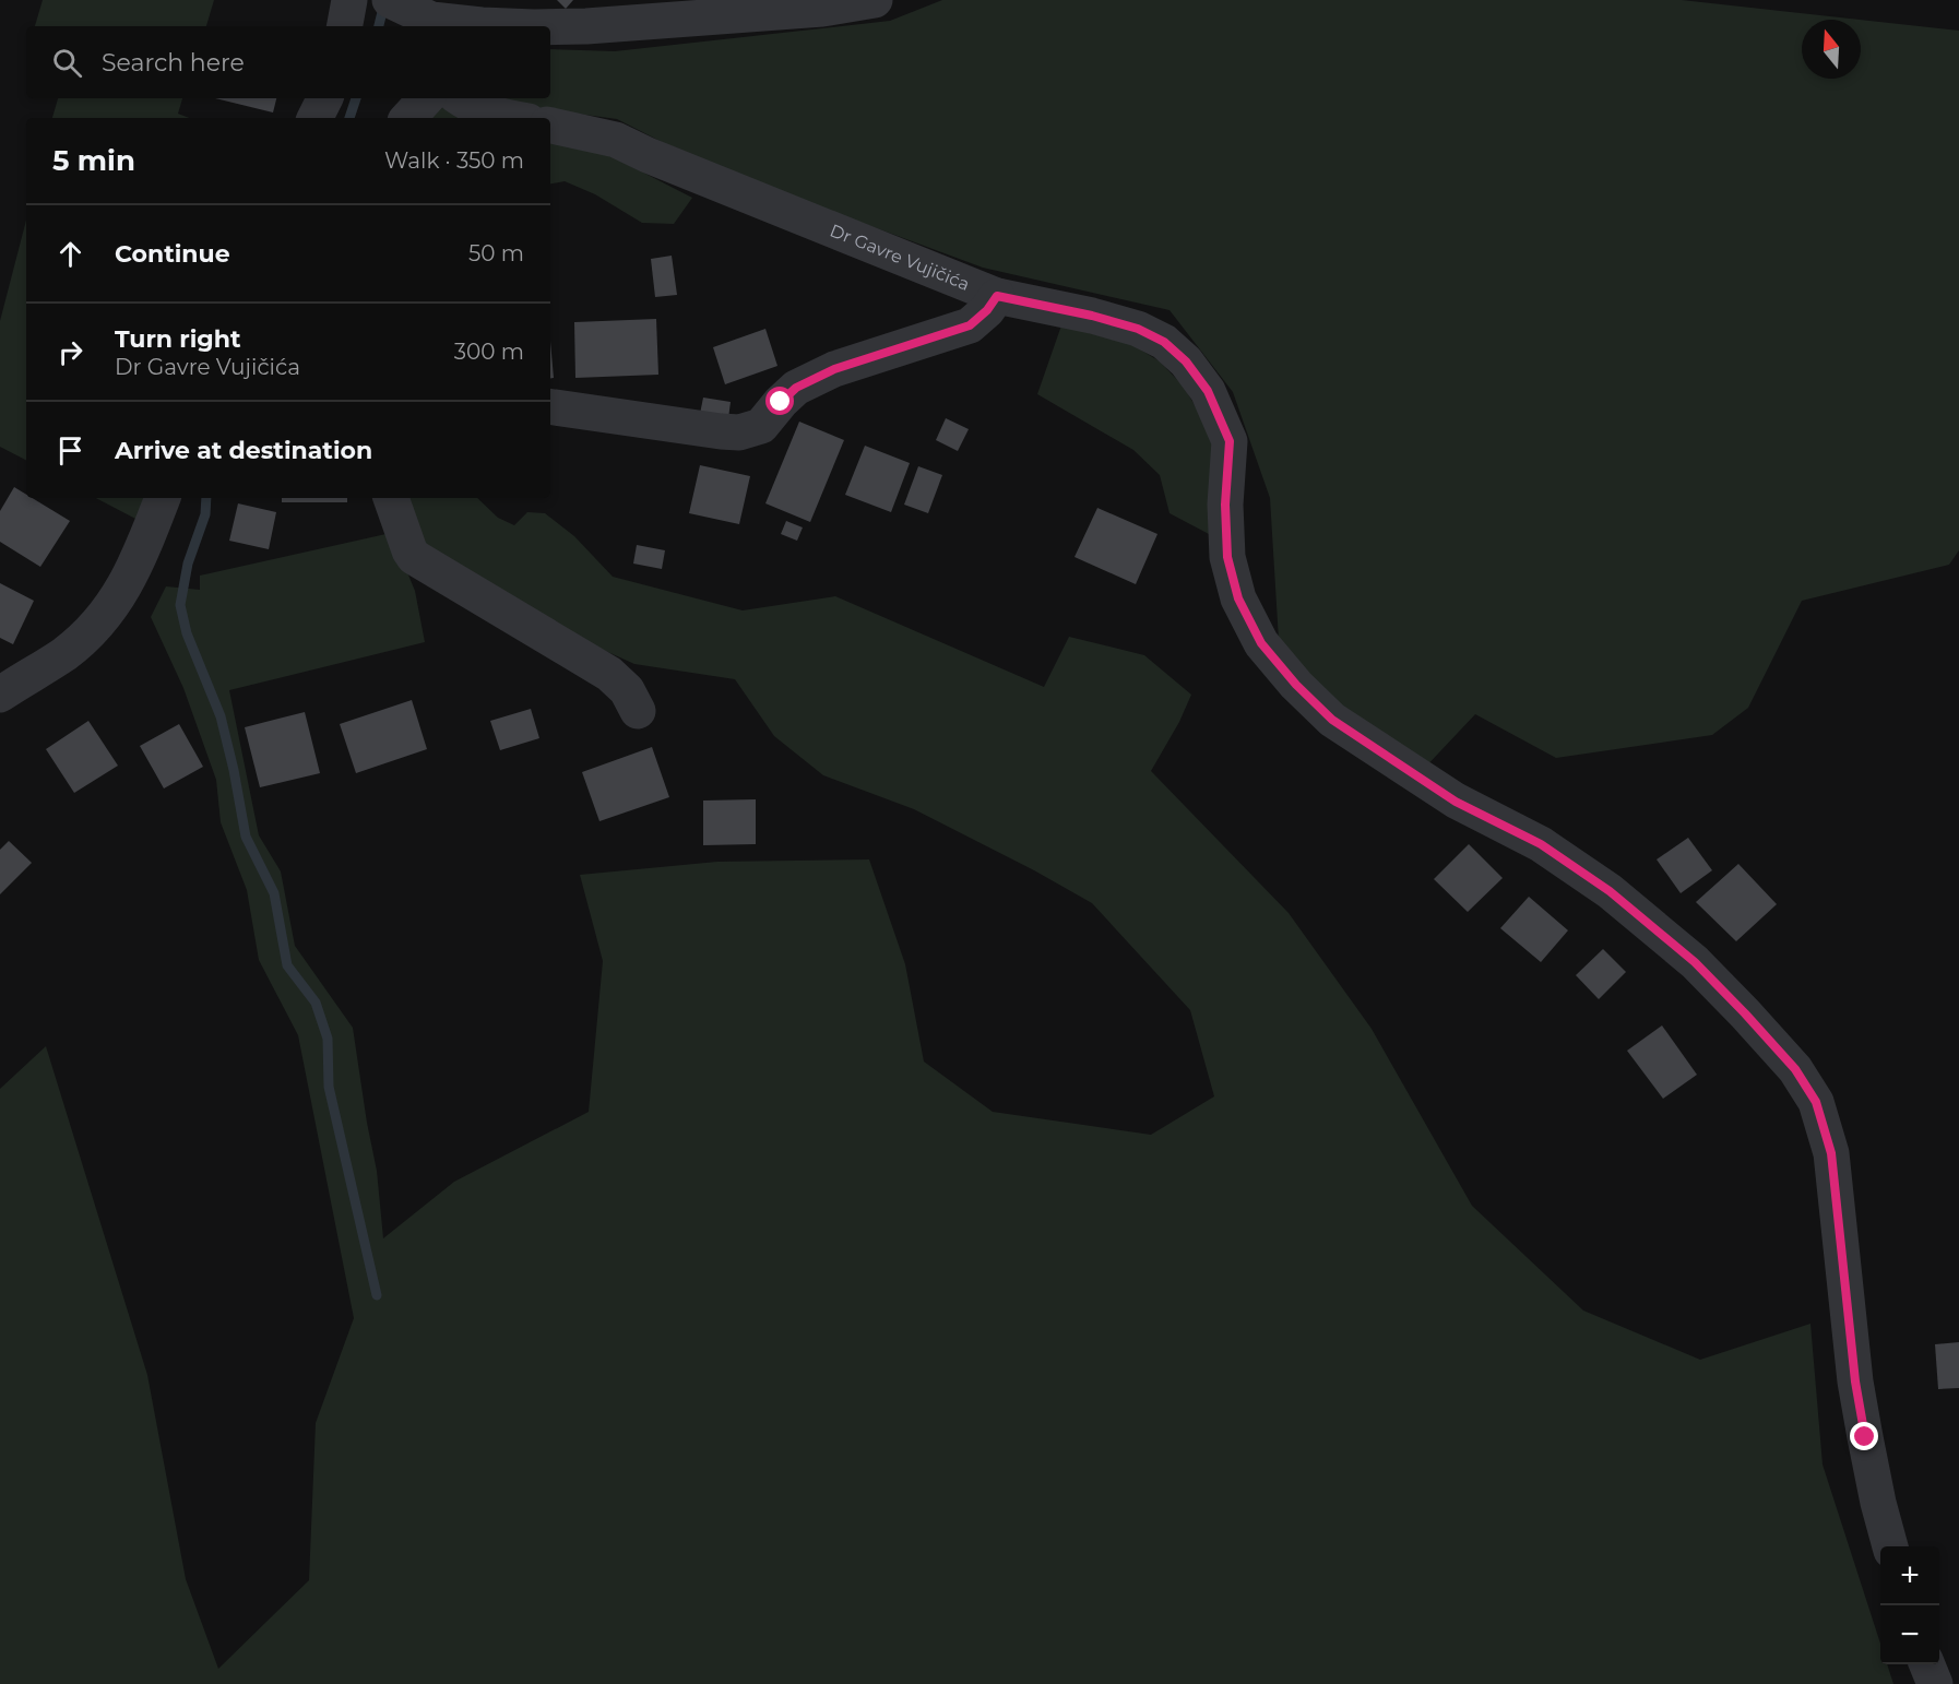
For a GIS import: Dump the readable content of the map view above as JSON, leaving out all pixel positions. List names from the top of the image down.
{
  "streets": {
    "street": ["Dr Gavre Vujičića"]
  },
  "north": "top",
  "page": {
    "search": "Search here",
    "heading": ["5 min", "Walk · 350 m"],
    "list": [
      ["Continue", "50 m"],
      ["Turn right", "Dr Gavre Vujičića", "300 m"],
      "Arrive at destination"
    ],
    "map_buttons": ["+", "−"]
  }
}
